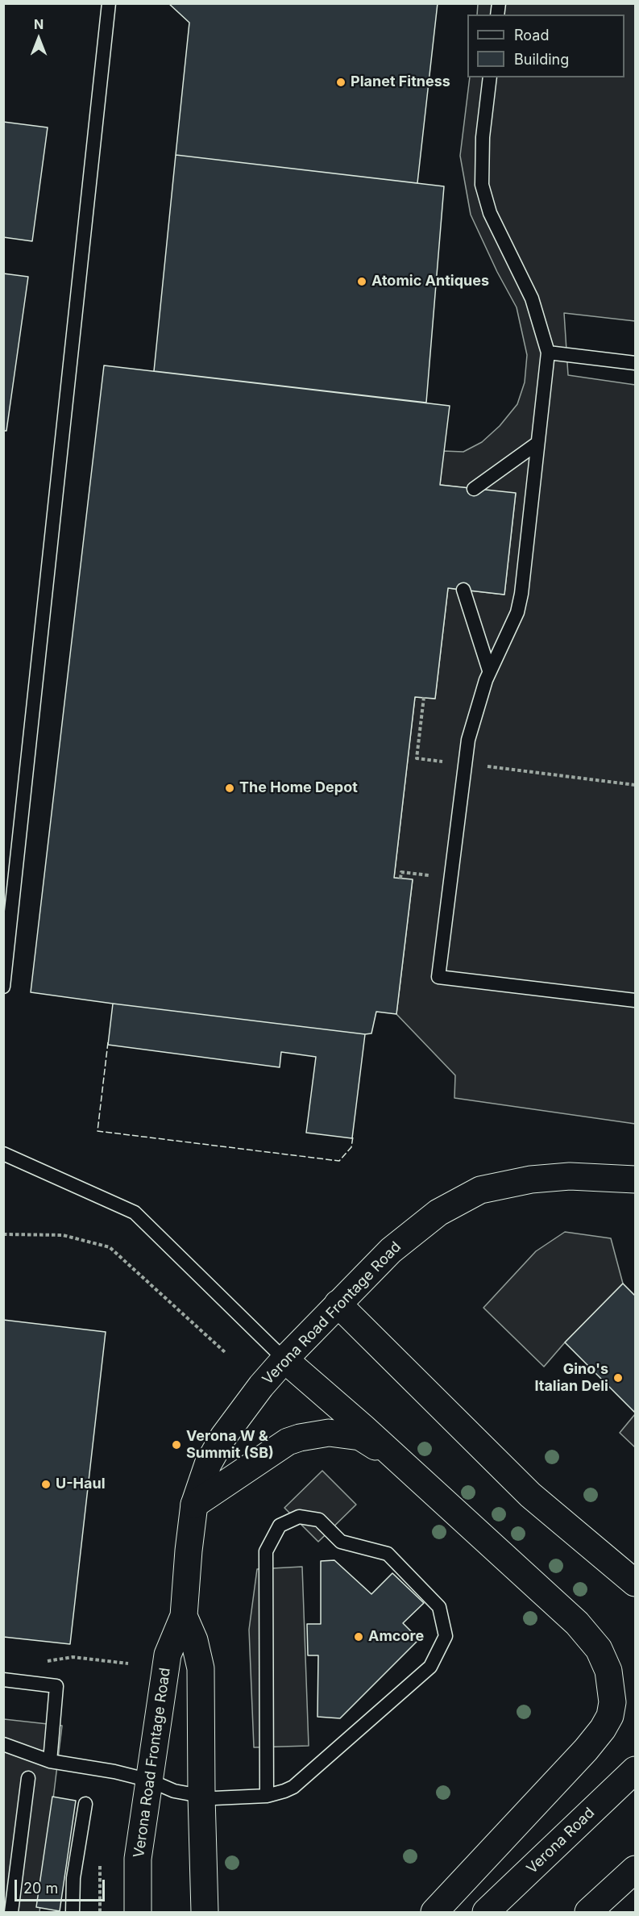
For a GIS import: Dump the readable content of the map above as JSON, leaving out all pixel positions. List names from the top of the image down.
{
  "streets": {
    "main road": ["Verona Road Frontage Road", "Verona Road"]
  },
  "places": [
    "Planet Fitness",
    "Atomic Antiques",
    "The Home Depot",
    "Gino's Italian Deli",
    "Verona W & Summit (SB)",
    "U-Haul",
    "Amcore"
  ],
  "legend": ["Road", "Building"],
  "scale_bar": "20 m",
  "north": "top"
}
